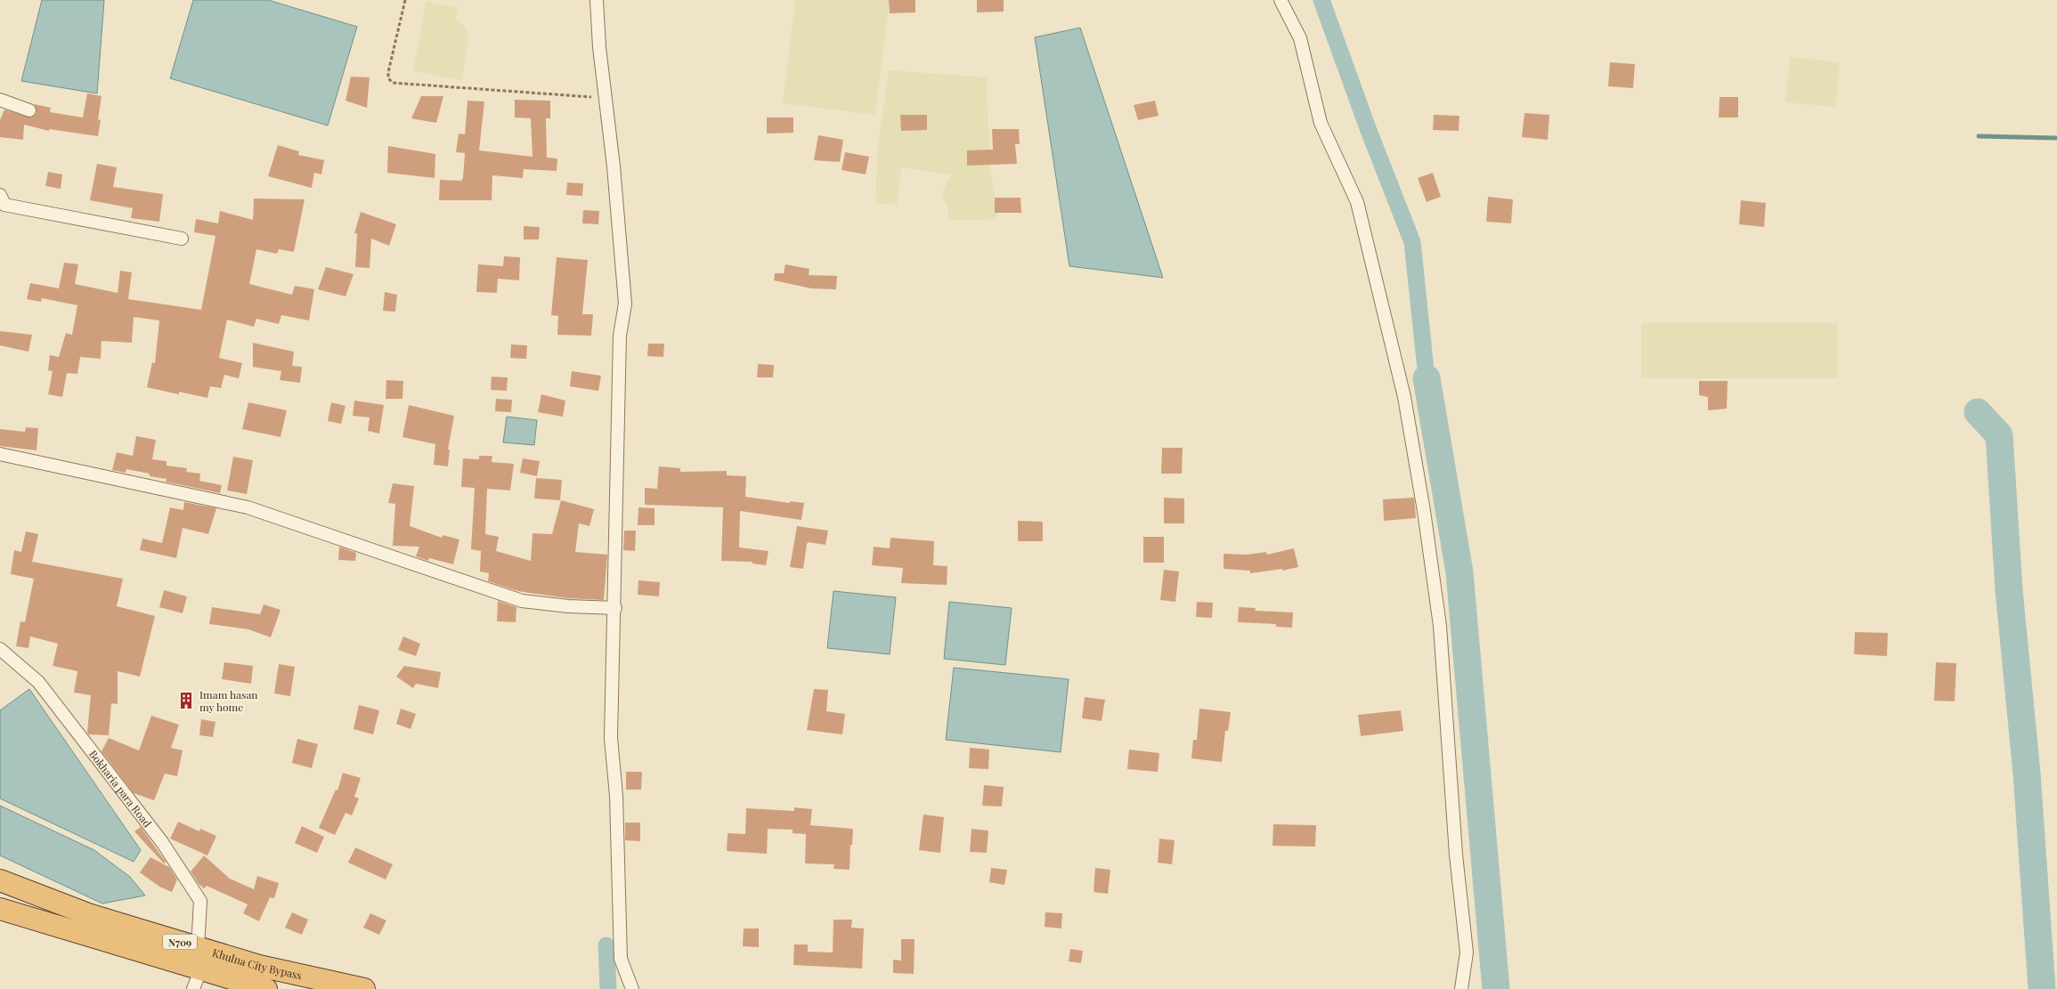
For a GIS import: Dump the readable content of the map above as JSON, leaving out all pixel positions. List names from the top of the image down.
{
  "streets": {
    "highway": ["N709", "Khulna City Bypass"],
    "street": ["Bokharia para Road"]
  },
  "crossings": [
    ["Bokharia para Road", "Khulna City Bypass"]
  ],
  "places": {
    "building": ["Imam hasan my home"]
  }
}
